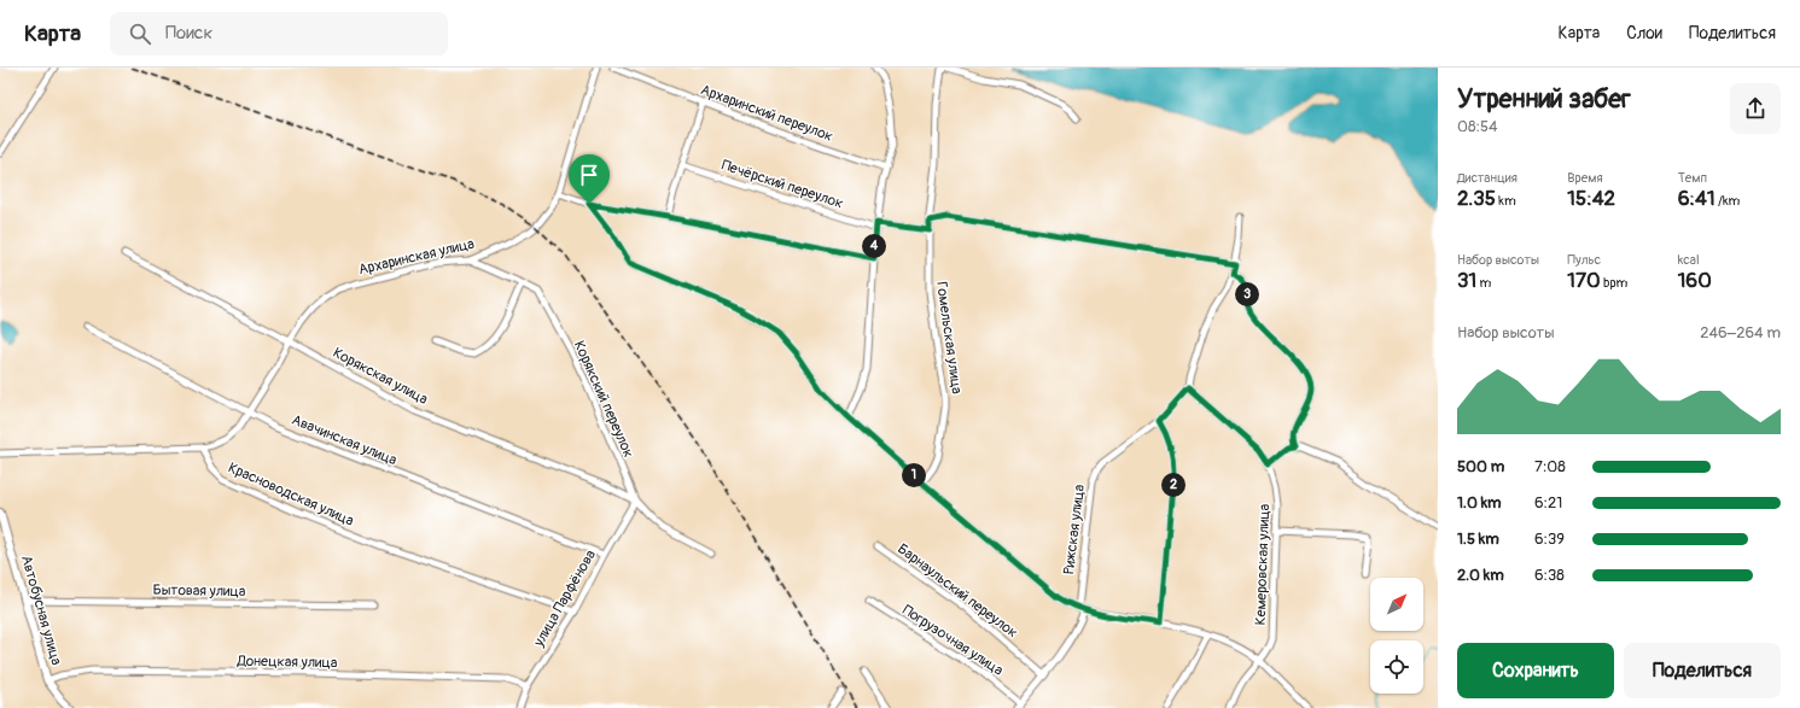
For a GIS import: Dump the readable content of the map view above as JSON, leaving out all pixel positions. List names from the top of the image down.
{
  "streets": {
    "street": [
      "Архаринский переулок",
      "Печёрский переулок",
      "Архаринская улица",
      "Гомельская улица",
      "Корякская улица",
      "Корякский переулок",
      "Авачинская улица",
      "Красноводская улица",
      "Рижская улица",
      "Кемеровская улица",
      "Бытовая улица",
      "Барнаульский переулок",
      "улица Парфёнова",
      "Автобусная улица",
      "Погрузочная улица",
      "Донецкая улица"
    ]
  },
  "crossings": [
    ["Печёрский переулок", "Гомельская улица"],
    ["Архаринская улица", "Корякская улица"],
    ["Архаринская улица", "Корякский переулок"],
    ["Архаринская улица", "Авачинская улица"],
    ["Архаринская улица", "Красноводская улица"],
    ["Корякская улица", "Корякский переулок"],
    ["Корякская улица", "улица Парфёнова"],
    ["Корякский переулок", "улица Парфёнова"],
    ["Авачинская улица", "улица Парфёнова"],
    ["Красноводская улица", "улица Парфёнова"],
    ["Рижская улица", "Кемеровская улица"],
    ["Бытовая улица", "Автобусная улица"],
    ["улица Парфёнова", "Донецкая улица"],
    ["Автобусная улица", "Донецкая улица"]
  ],
  "north": "top right",
  "page": {
    "header": "Карта",
    "search": "Поиск",
    "nav": ["Карта", "Слои", "Поделиться"],
    "heading": ["Утренний забег", "08:54"],
    "stats": [
      ["Дистанция", "2.35 km"],
      ["Время", "15:42"],
      ["Темп", "6:41 /km"],
      ["Набор высоты", "31 m"],
      ["Пульс", "170 bpm"],
      ["kcal", "160"]
    ],
    "pins": [
      "4",
      "3",
      "1",
      "2"
    ],
    "chart": ["Набор высоты", "246–264 m"],
    "list": [
      {
        "name": "500 m",
        "note": "7:08"
      },
      {
        "name": "1.0 km",
        "note": "6:21"
      },
      {
        "name": "1.5 km",
        "note": "6:39"
      },
      {
        "name": "2.0 km",
        "note": "6:38"
      }
    ],
    "buttons": ["Сохранить", "Поделиться"]
  }
}
